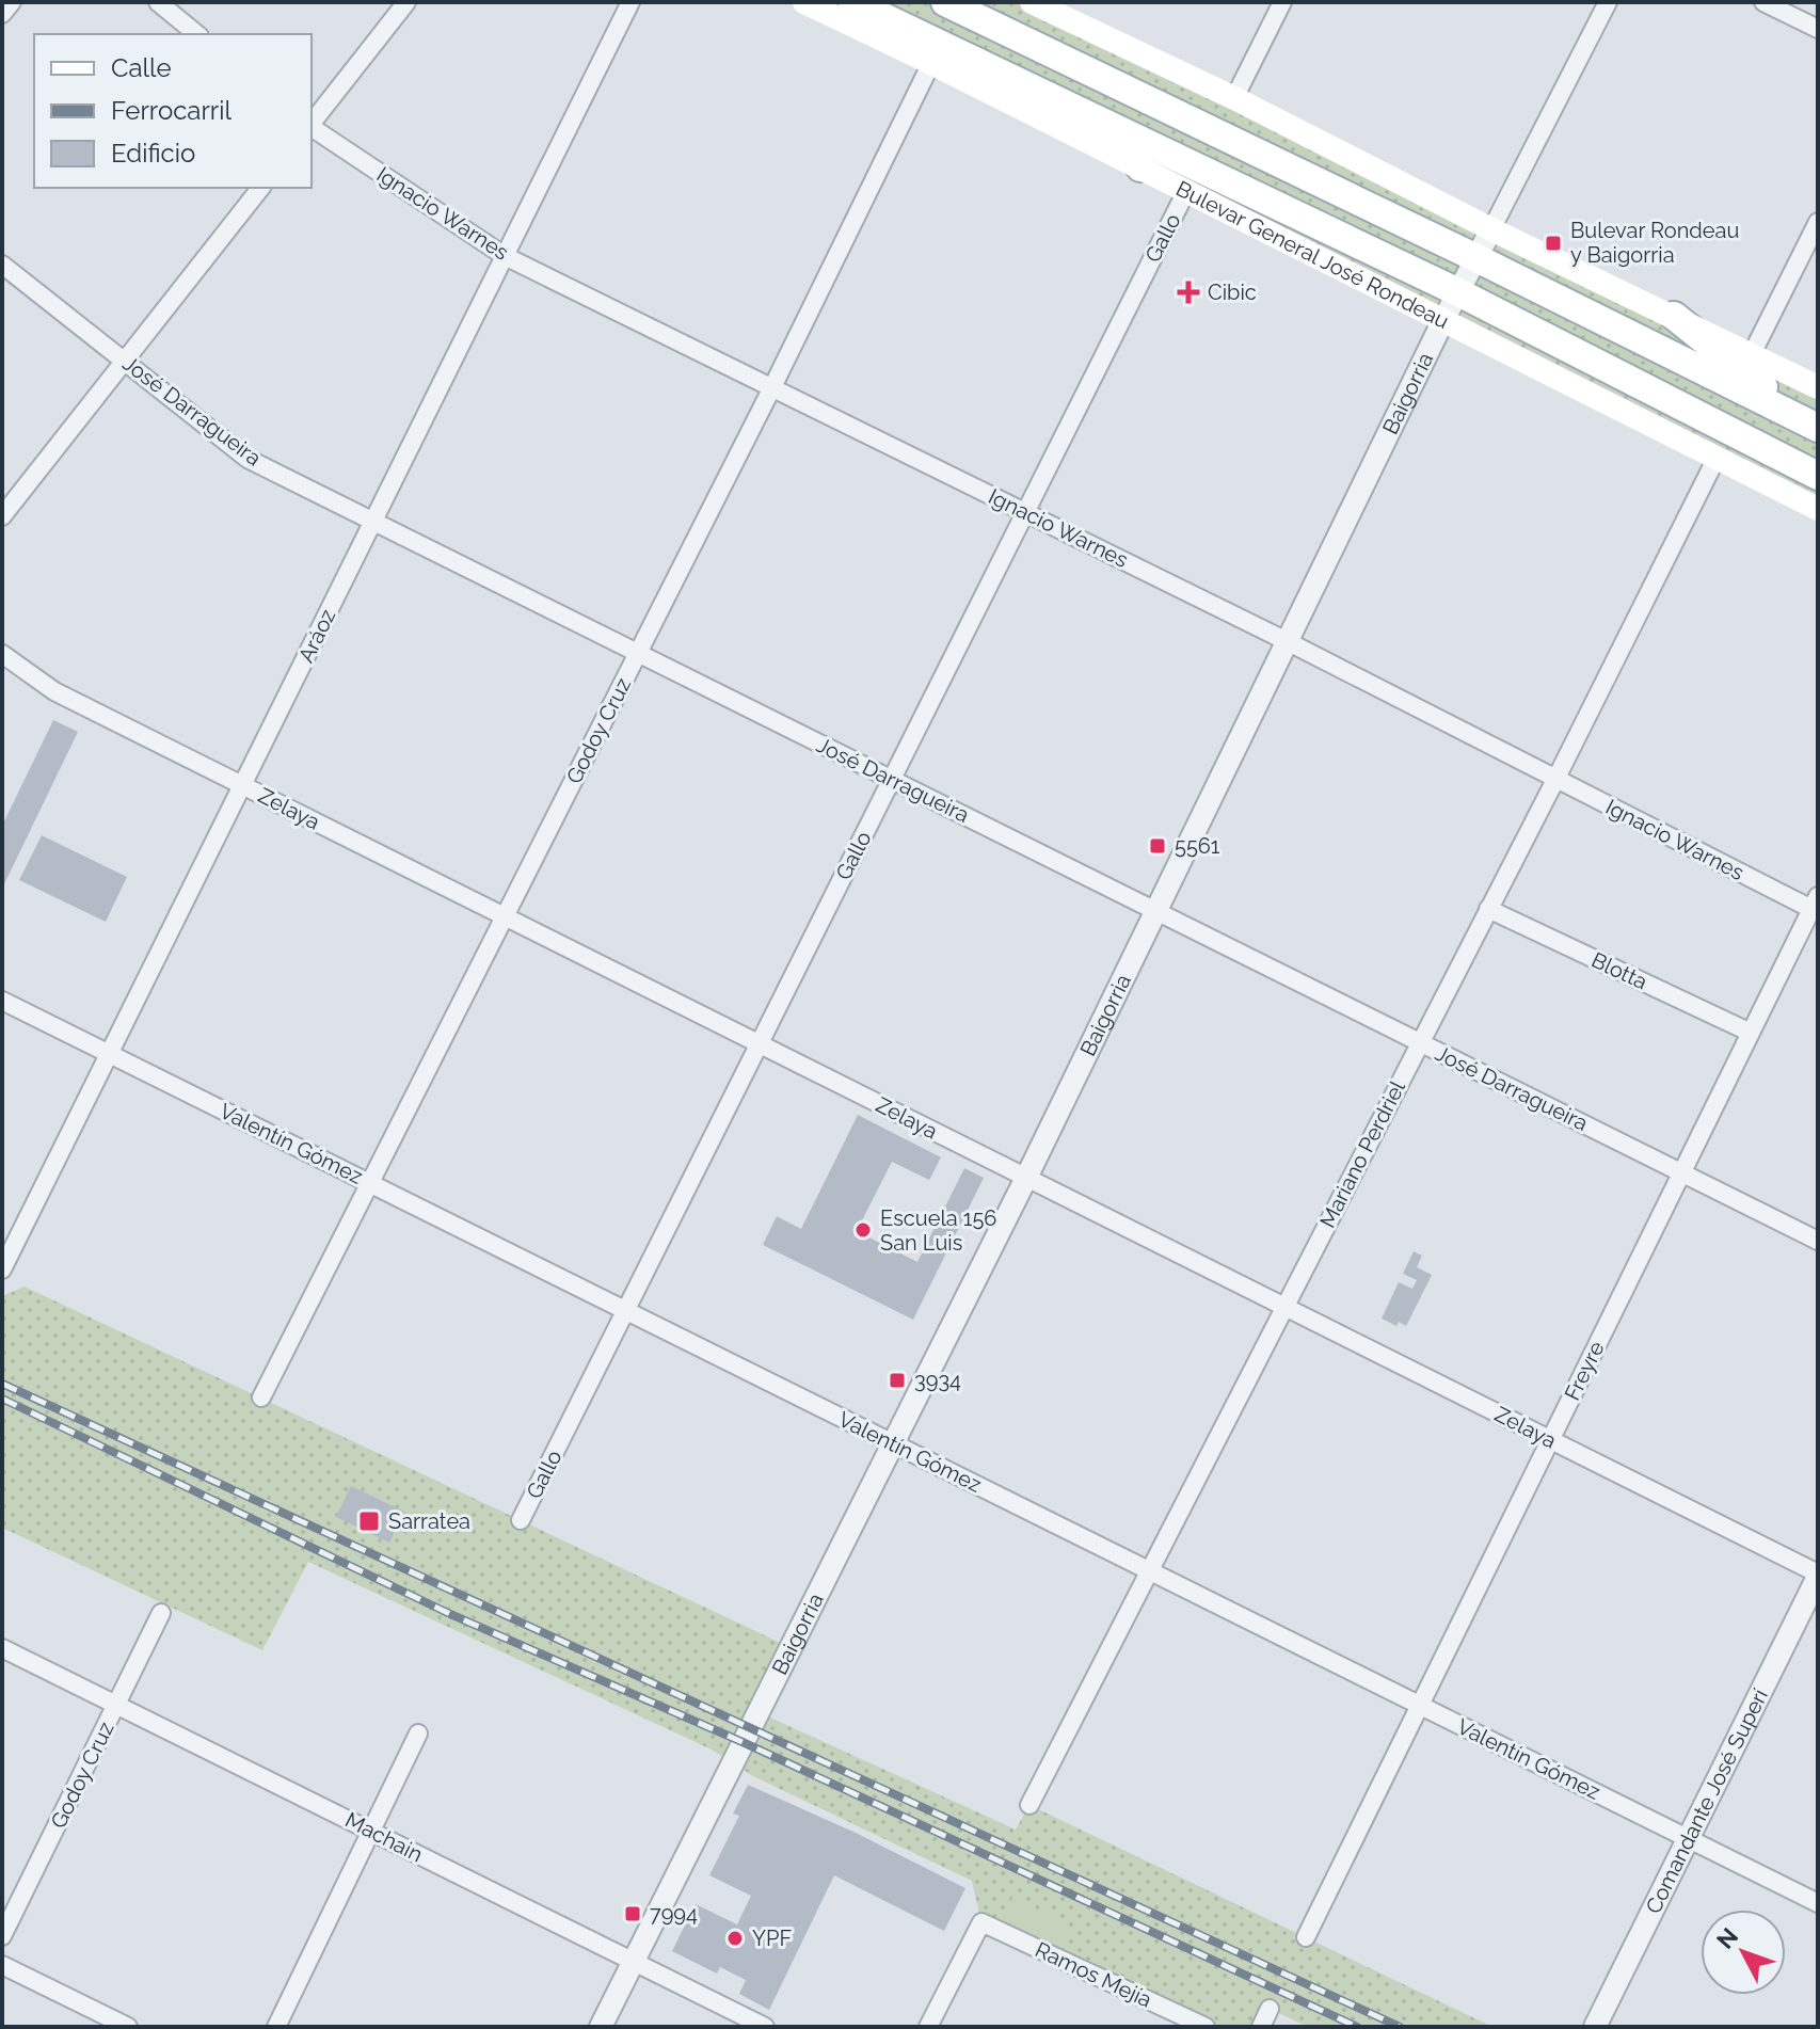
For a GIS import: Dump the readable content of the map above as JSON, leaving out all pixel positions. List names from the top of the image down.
{
  "streets": {
    "main road": ["Bulevar General José Rondeau"],
    "street": [
      "Ignacio Warnes",
      "Gallo",
      "Baigorria",
      "José Darragueira",
      "Aráoz",
      "Godoy Cruz",
      "Zelaya",
      "Blotta",
      "Valentín Gómez",
      "Mariano Perdriel",
      "Freyre",
      "Comandante José Superí",
      "Machain",
      "Ramos Mejía"
    ]
  },
  "crossings": [
    ["Ignacio Warnes", "Gallo"],
    ["Ignacio Warnes", "Baigorria"],
    ["Ignacio Warnes", "Aráoz"],
    ["Ignacio Warnes", "Godoy Cruz"],
    ["Ignacio Warnes", "Mariano Perdriel"],
    ["Ignacio Warnes", "Freyre"],
    ["Gallo", "Bulevar General José Rondeau"],
    ["Gallo", "José Darragueira"],
    ["Gallo", "Zelaya"],
    ["Gallo", "Valentín Gómez"],
    ["Bulevar General José Rondeau", "Baigorria"],
    ["Bulevar General José Rondeau", "Godoy Cruz"],
    ["Bulevar General José Rondeau", "Mariano Perdriel"],
    ["Baigorria", "José Darragueira"],
    ["Baigorria", "Zelaya"],
    ["Baigorria", "Valentín Gómez"],
    ["Baigorria", "Machain"],
    ["José Darragueira", "Aráoz"],
    ["José Darragueira", "Godoy Cruz"],
    ["José Darragueira", "Mariano Perdriel"],
    ["José Darragueira", "Freyre"],
    ["Aráoz", "Zelaya"],
    ["Aráoz", "Valentín Gómez"],
    ["Godoy Cruz", "Zelaya"],
    ["Godoy Cruz", "Valentín Gómez"],
    ["Godoy Cruz", "Machain"],
    ["Zelaya", "Mariano Perdriel"],
    ["Zelaya", "Freyre"],
    ["Zelaya", "Comandante José Superí"],
    ["Blotta", "Mariano Perdriel"],
    ["Blotta", "Freyre"],
    ["Valentín Gómez", "Mariano Perdriel"],
    ["Valentín Gómez", "Freyre"],
    ["Valentín Gómez", "Comandante José Superí"]
  ],
  "places": {
    "transit": [
      "Bulevar Rondeau y Baigorria",
      "5561",
      "3934",
      "Sarratea",
      "7994"
    ],
    "health": ["Cibic"],
    "other": ["Escuela 156 San Luis", "YPF"]
  },
  "legend": ["Calle", "Ferrocarril", "Edificio"],
  "north": "top left"
}
